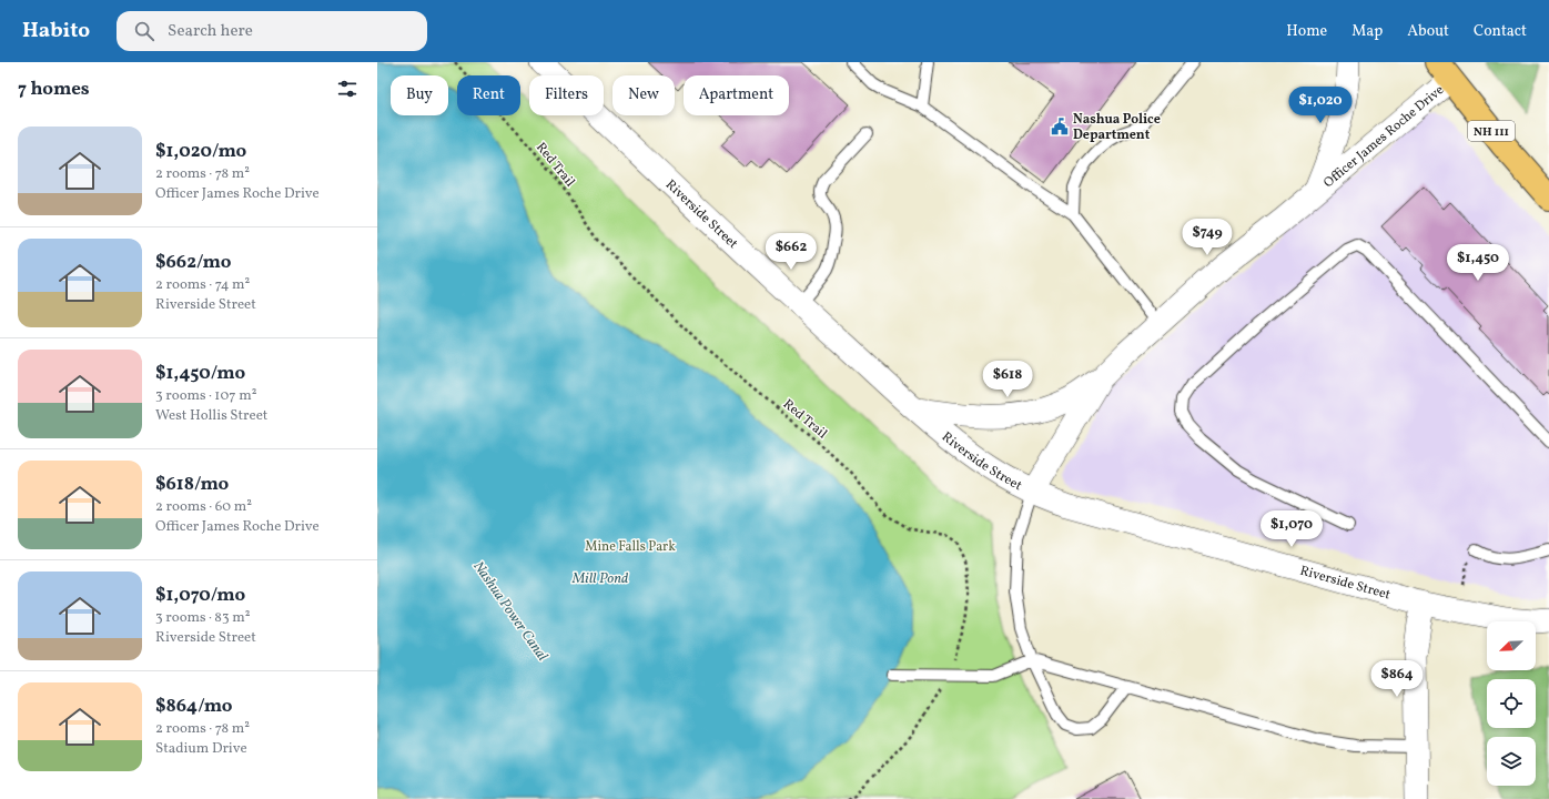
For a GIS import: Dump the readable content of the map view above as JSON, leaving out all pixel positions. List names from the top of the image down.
{
  "streets": {
    "main road": ["NH 111"],
    "street": ["Officer James Roche Drive", "Riverside Street"],
    "path": ["Red Trail"]
  },
  "crossings": [
    ["NH 111", "Officer James Roche Drive"],
    ["Officer James Roche Drive", "Riverside Street"]
  ],
  "water": ["Mill Pond", "Nashua Power Canal"],
  "parks": ["Mine Falls Park"],
  "places": {
    "public building": ["Nashua Police Department"]
  },
  "north": "bottom left",
  "page": {
    "header": "Habito",
    "search": "Search here",
    "nav": [
      "Home",
      "Map",
      "About",
      "Contact"
    ],
    "heading": "7 homes",
    "chip": [
      "Buy",
      "Rent",
      "Filters",
      "New",
      "Apartment"
    ],
    "price": [
      "$1,020",
      "$749",
      "$662",
      "$1,450",
      "$618",
      "$1,070",
      "$864"
    ],
    "list": [
      {
        "name": "$1,020/mo",
        "note": "2 rooms · 78 m² · Officer James Roche Drive"
      },
      {
        "name": "$662/mo",
        "note": "2 rooms · 74 m² · Riverside Street"
      },
      {
        "name": "$1,450/mo",
        "note": "3 rooms · 107 m² · West Hollis Street"
      },
      {
        "name": "$618/mo",
        "note": "2 rooms · 60 m² · Officer James Roche Drive"
      },
      {
        "name": "$1,070/mo",
        "note": "3 rooms · 83 m² · Riverside Street"
      },
      {
        "name": "$864/mo",
        "note": "2 rooms · 78 m² · Stadium Drive"
      }
    ]
  }
}
